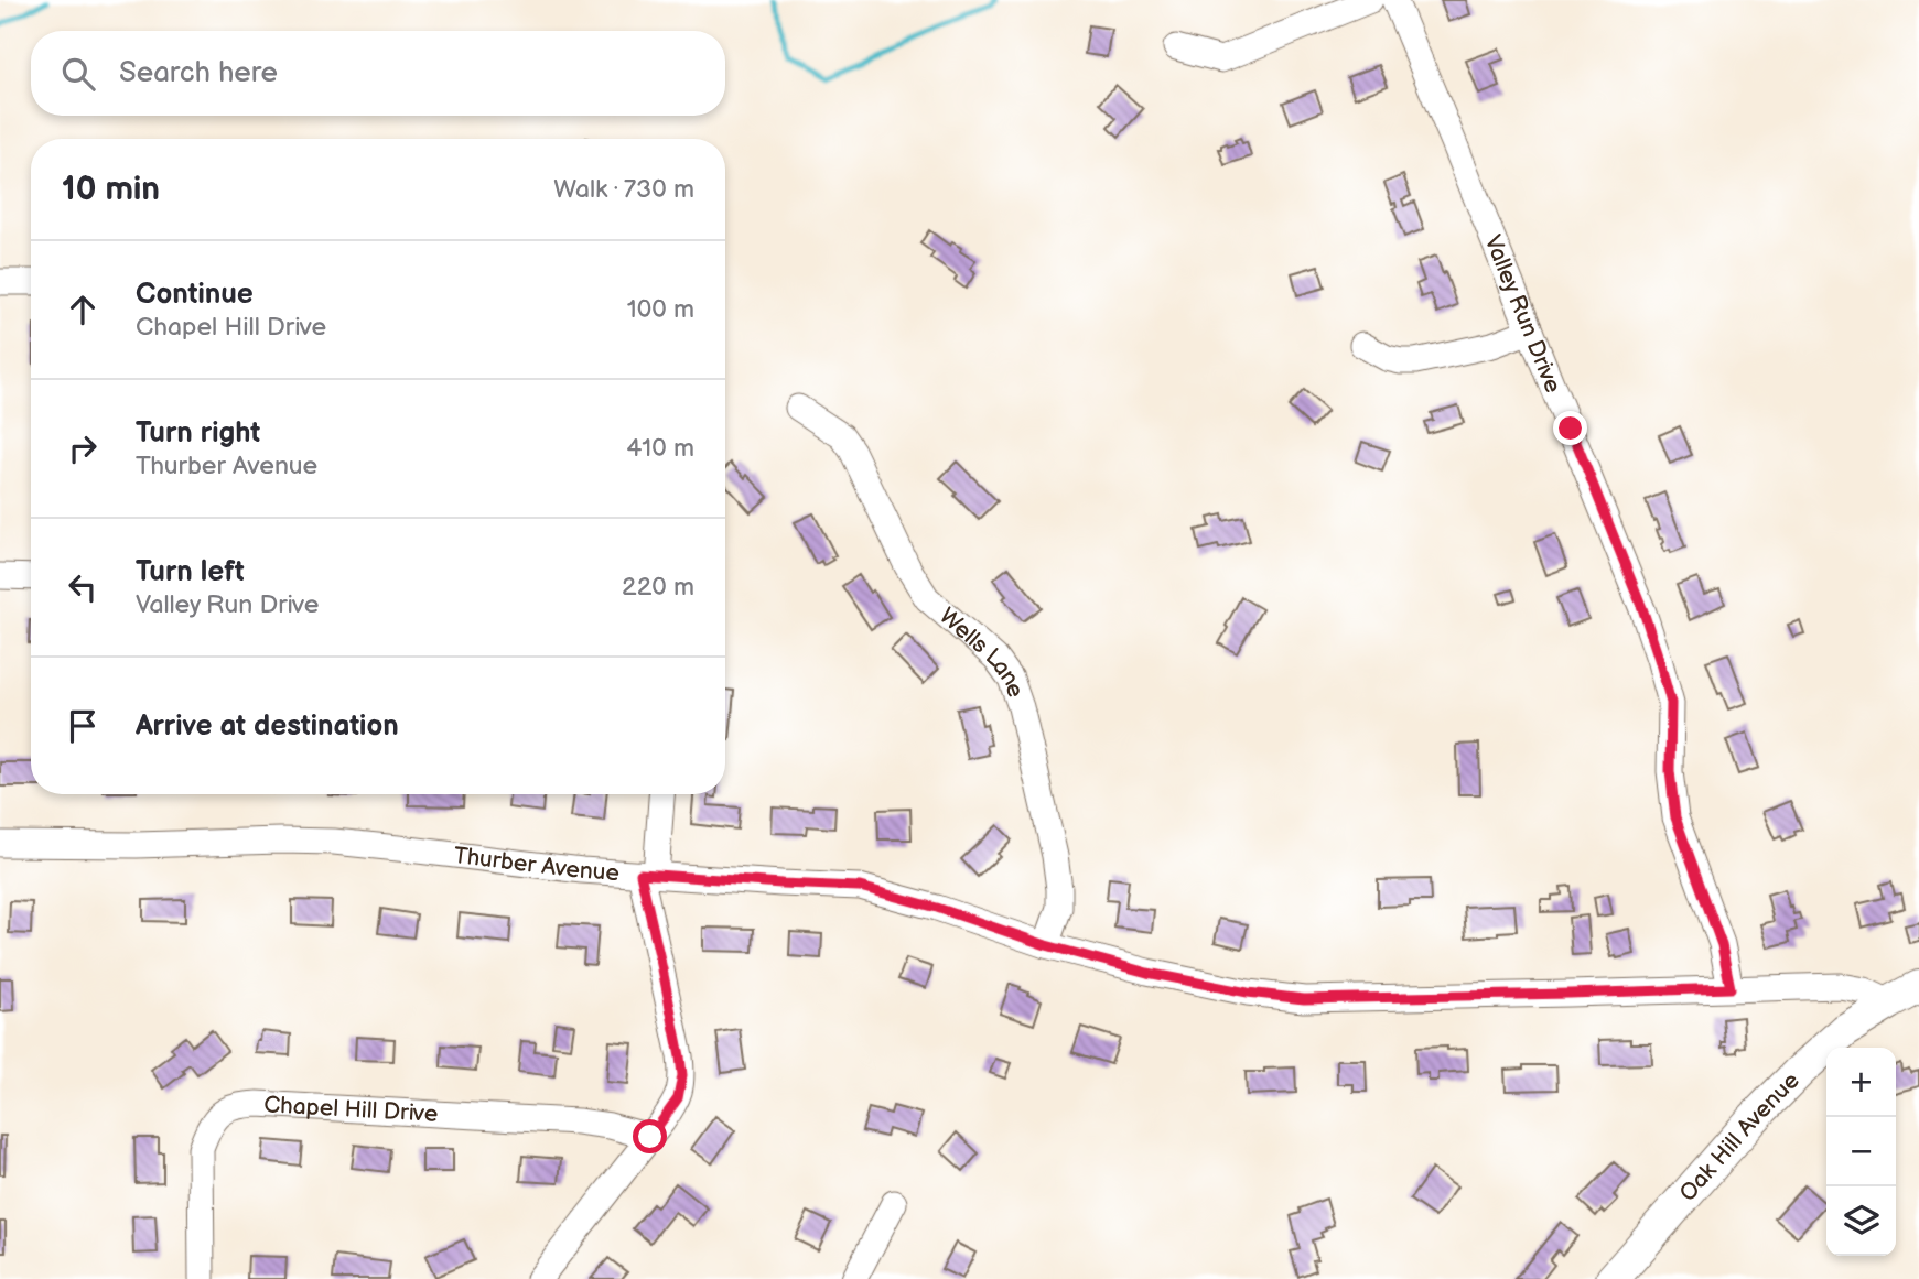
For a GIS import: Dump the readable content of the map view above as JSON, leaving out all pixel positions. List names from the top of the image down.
{
  "streets": {
    "main road": ["Oak Hill Avenue"],
    "street": [
      "Valley Run Drive",
      "Wells Lane",
      "Thurber Avenue",
      "Chapel Hill Drive"
    ]
  },
  "crossings": [
    ["Valley Run Drive", "Thurber Avenue"],
    ["Wells Lane", "Thurber Avenue"],
    ["Thurber Avenue", "Oak Hill Avenue"]
  ],
  "page": {
    "search": "Search here",
    "heading": ["10 min", "Walk · 730 m"],
    "list": [
      ["Continue", "Chapel Hill Drive", "100 m"],
      ["Turn right", "Thurber Avenue", "410 m"],
      ["Turn left", "Valley Run Drive", "220 m"],
      "Arrive at destination"
    ],
    "map_buttons": ["+", "−"]
  }
}
